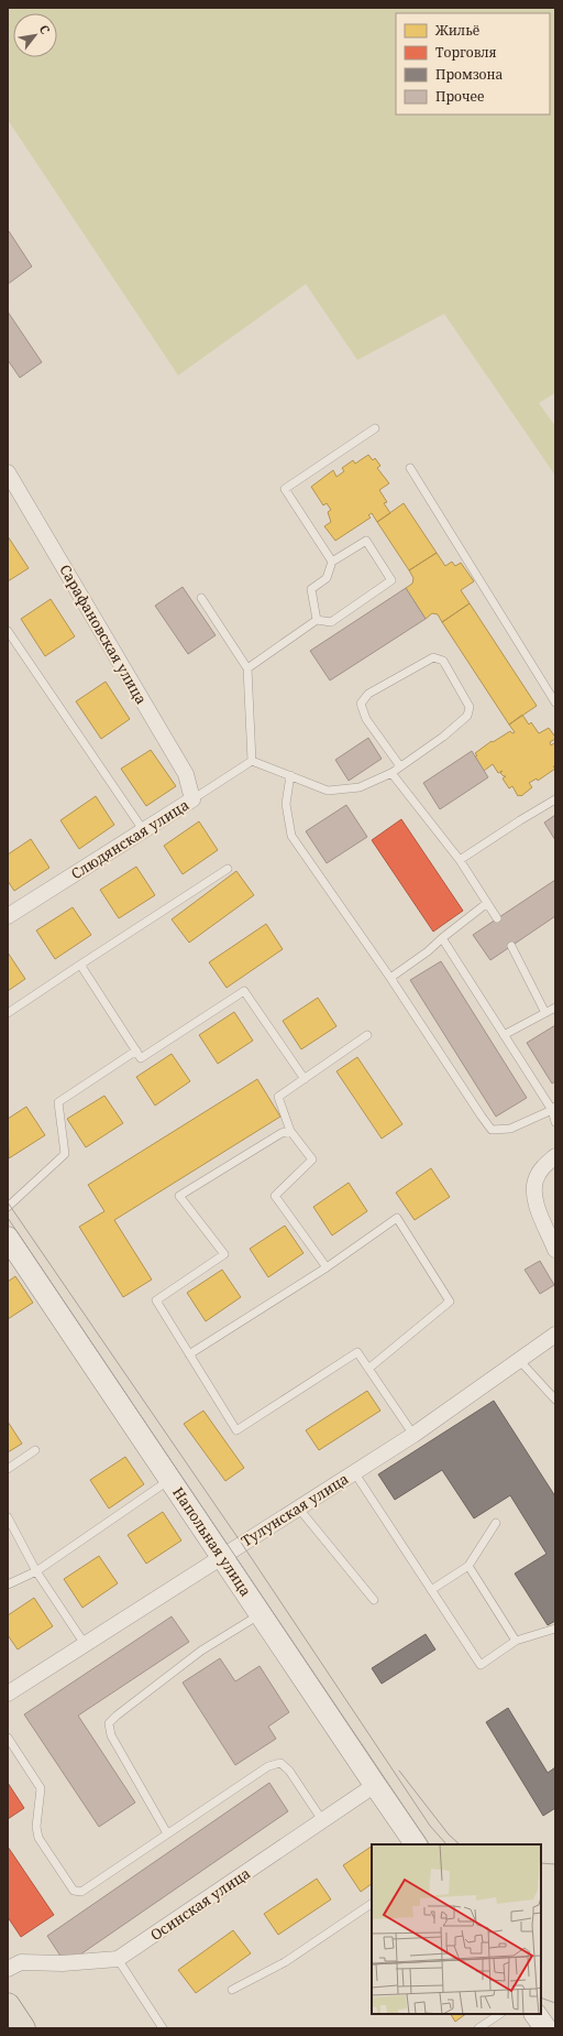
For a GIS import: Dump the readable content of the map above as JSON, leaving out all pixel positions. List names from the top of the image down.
{
  "streets": {
    "street": [
      "Сарафановская улица",
      "Слюдянская улица",
      "Тулунская улица",
      "Напольная улица",
      "Осинская улица"
    ]
  },
  "crossings": [
    ["Сарафановская улица", "Слюдянская улица"],
    ["Тулунская улица", "Напольная улица"],
    ["Напольная улица", "Осинская улица"]
  ],
  "legend": [
    "Жильё",
    "Торговля",
    "Промзона",
    "Прочее"
  ],
  "north": "top right"
}
